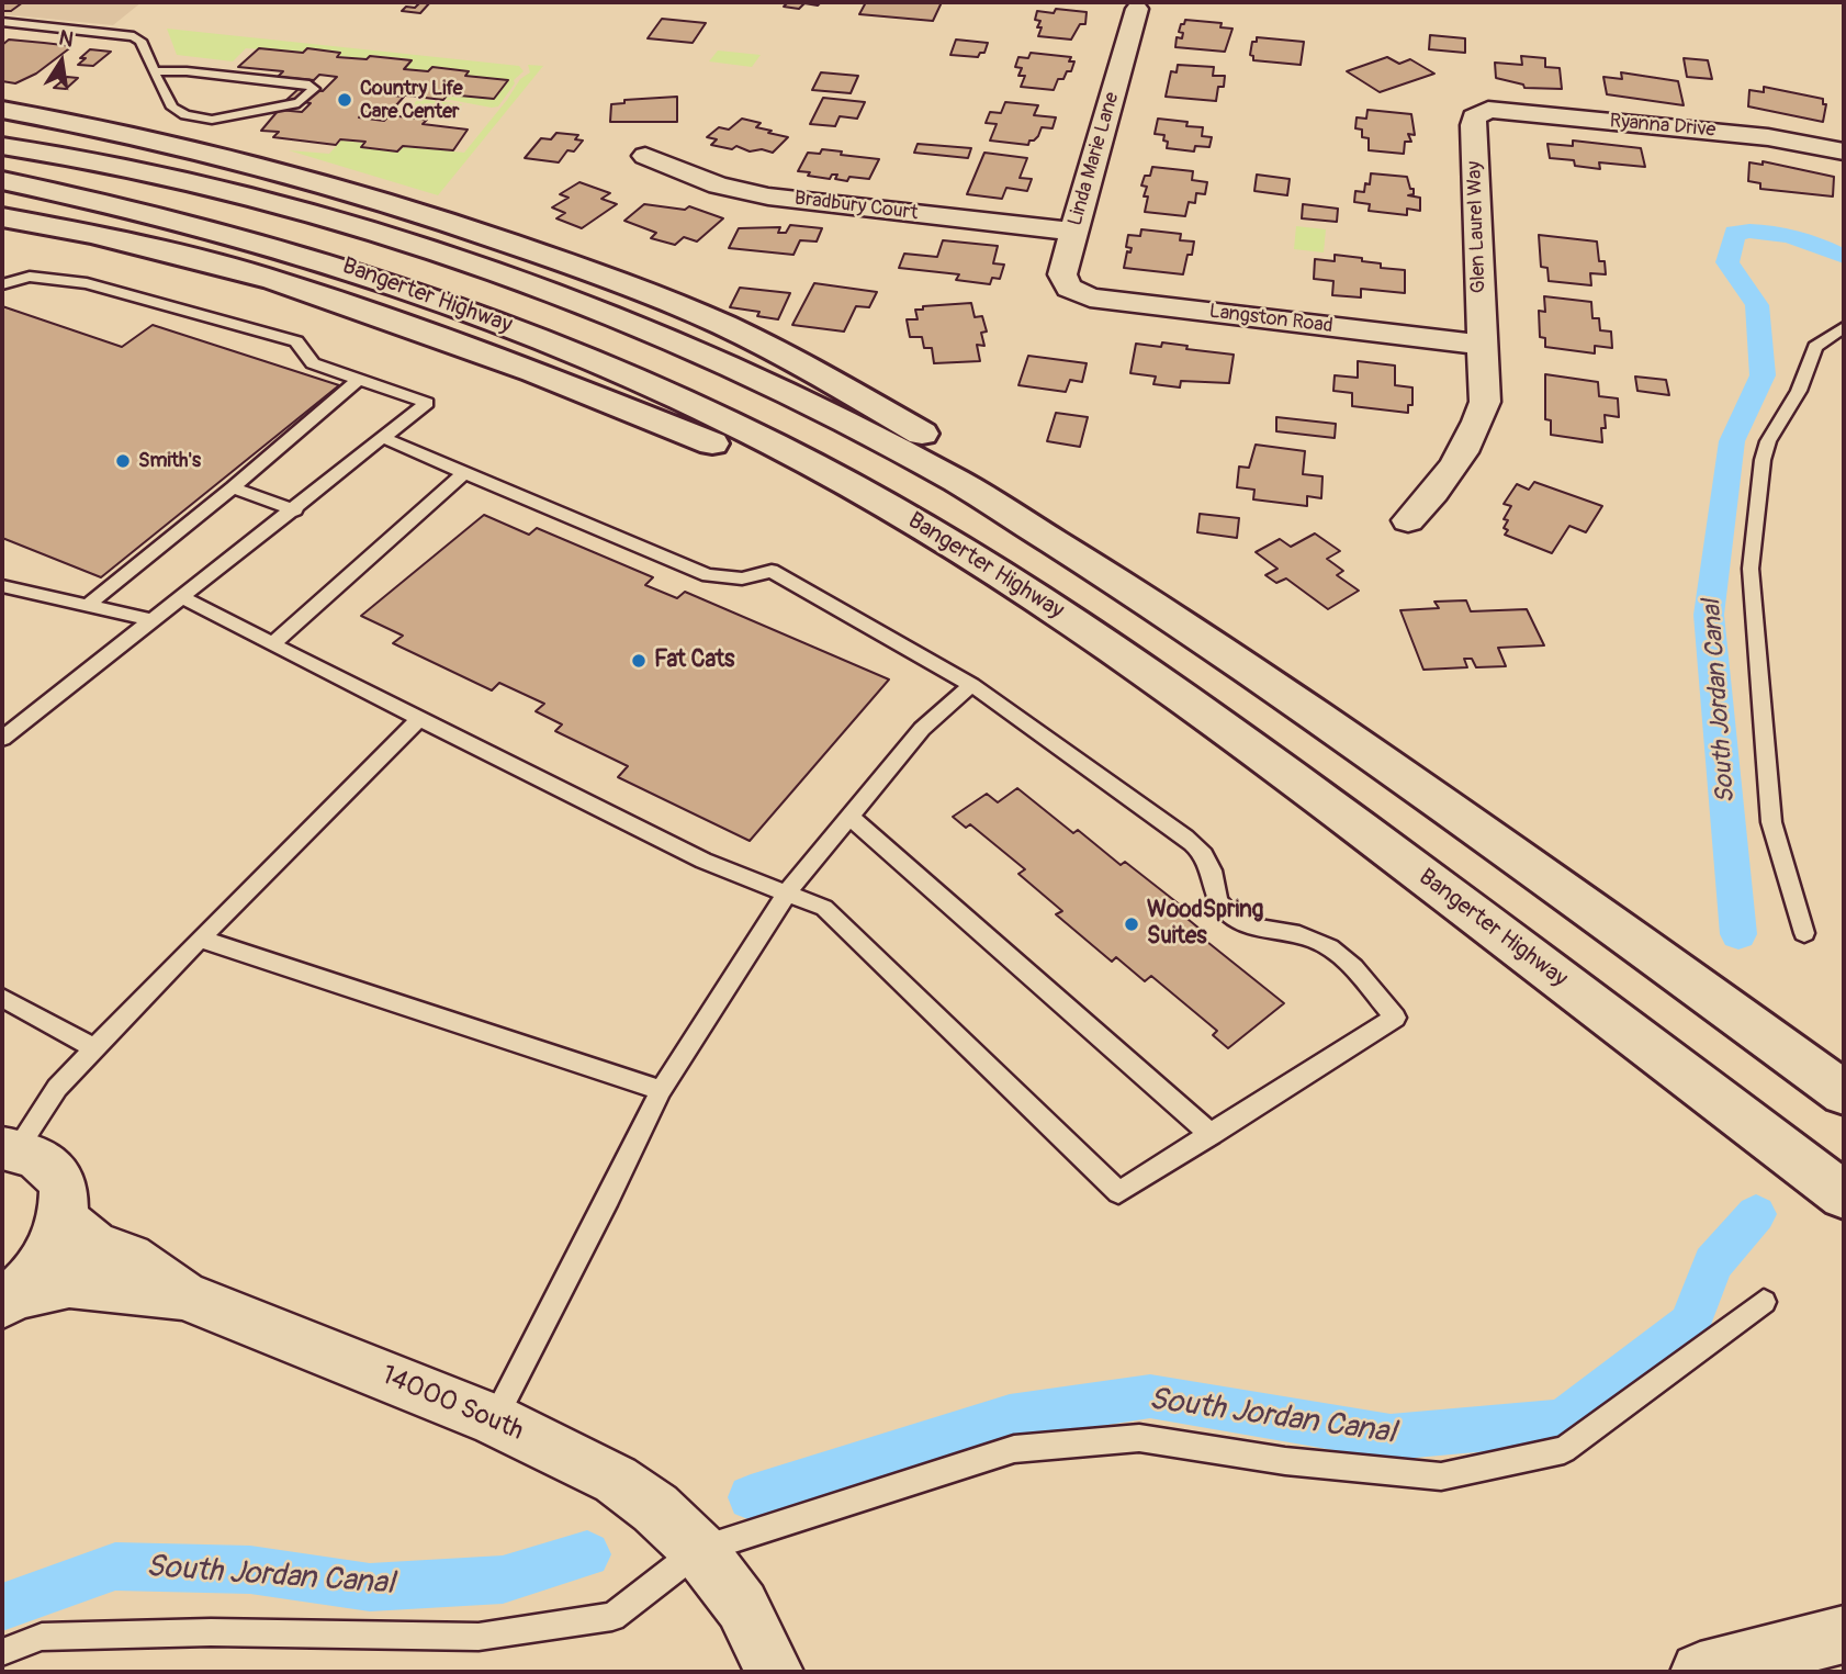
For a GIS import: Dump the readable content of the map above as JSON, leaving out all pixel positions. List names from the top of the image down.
{
  "streets": {
    "highway": ["Bangerter Highway"],
    "street": [
      "Ryanna Drive",
      "Linda Marie Lane",
      "Bradbury Court",
      "Glen Laurel Way",
      "Langston Road",
      "14000 South"
    ]
  },
  "crossings": [
    ["Ryanna Drive", "Glen Laurel Way"],
    ["Linda Marie Lane", "Bradbury Court"],
    ["Linda Marie Lane", "Langston Road"],
    ["Glen Laurel Way", "Langston Road"]
  ],
  "water": ["South Jordan Canal"],
  "places": [
    "Country Life Care Center",
    "Smith's",
    "Fat Cats",
    "WoodSpring Suites"
  ],
  "north": "top"
}
